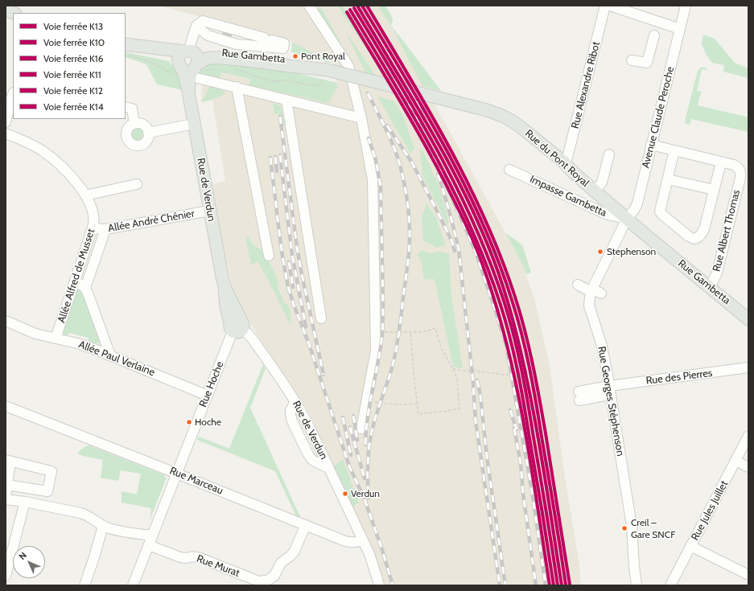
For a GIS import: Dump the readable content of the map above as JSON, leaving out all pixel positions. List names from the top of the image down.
{
  "streets": {
    "main road": ["Rue Gambetta", "Rue du Pont Royal", "Rue de Verdun"],
    "street": [
      "Rue Alexandre Ribot",
      "Avenue Claude Peroche",
      "Impasse Gambetta",
      "Allée André Chénier",
      "Rue Albert Thomas",
      "Allée Alfred de Musset",
      "Allée Paul Verlaine",
      "Rue des Pierres",
      "Rue Hoche",
      "Rue Georges Stéphenson",
      "Rue Marceau",
      "Rue Jules Juillet",
      "Rue Murat"
    ]
  },
  "crossings": [
    ["Rue Gambetta", "Rue du Pont Royal"],
    ["Rue Gambetta", "Rue de Verdun"],
    ["Rue Gambetta", "Impasse Gambetta"],
    ["Rue Gambetta", "Rue Albert Thomas"],
    ["Rue Alexandre Ribot", "Rue du Pont Royal"],
    ["Avenue Claude Peroche", "Rue du Pont Royal"],
    ["Avenue Claude Peroche", "Impasse Gambetta"],
    ["Avenue Claude Peroche", "Rue Albert Thomas"],
    ["Avenue Claude Peroche", "Rue Georges Stéphenson"],
    ["Rue du Pont Royal", "Impasse Gambetta"],
    ["Rue du Pont Royal", "Rue Georges Stéphenson"],
    ["Rue de Verdun", "Allée André Chénier"],
    ["Rue de Verdun", "Rue Hoche"],
    ["Rue de Verdun", "Rue Marceau"],
    ["Impasse Gambetta", "Rue Albert Thomas"],
    ["Impasse Gambetta", "Rue Georges Stéphenson"],
    ["Allée André Chénier", "Allée Alfred de Musset"],
    ["Allée Alfred de Musset", "Allée Paul Verlaine"],
    ["Allée Paul Verlaine", "Rue Hoche"],
    ["Rue des Pierres", "Rue Georges Stéphenson"],
    ["Rue Hoche", "Rue Marceau"],
    ["Rue Hoche", "Rue Murat"],
    ["Rue Marceau", "Rue Murat"]
  ],
  "places": [
    "Pont Royal",
    "Stephenson",
    "Hoche",
    "Verdun",
    "Creil – Gare SNCF"
  ],
  "lines": [
    "rail line K13",
    "rail line K16",
    "rail line K12",
    "rail line K10",
    "rail line K11",
    "rail line K14"
  ],
  "legend": [
    "Voie ferrée K13",
    "Voie ferrée K10",
    "Voie ferrée K16",
    "Voie ferrée K11",
    "Voie ferrée K12",
    "Voie ferrée K14"
  ],
  "north": "top left"
}
